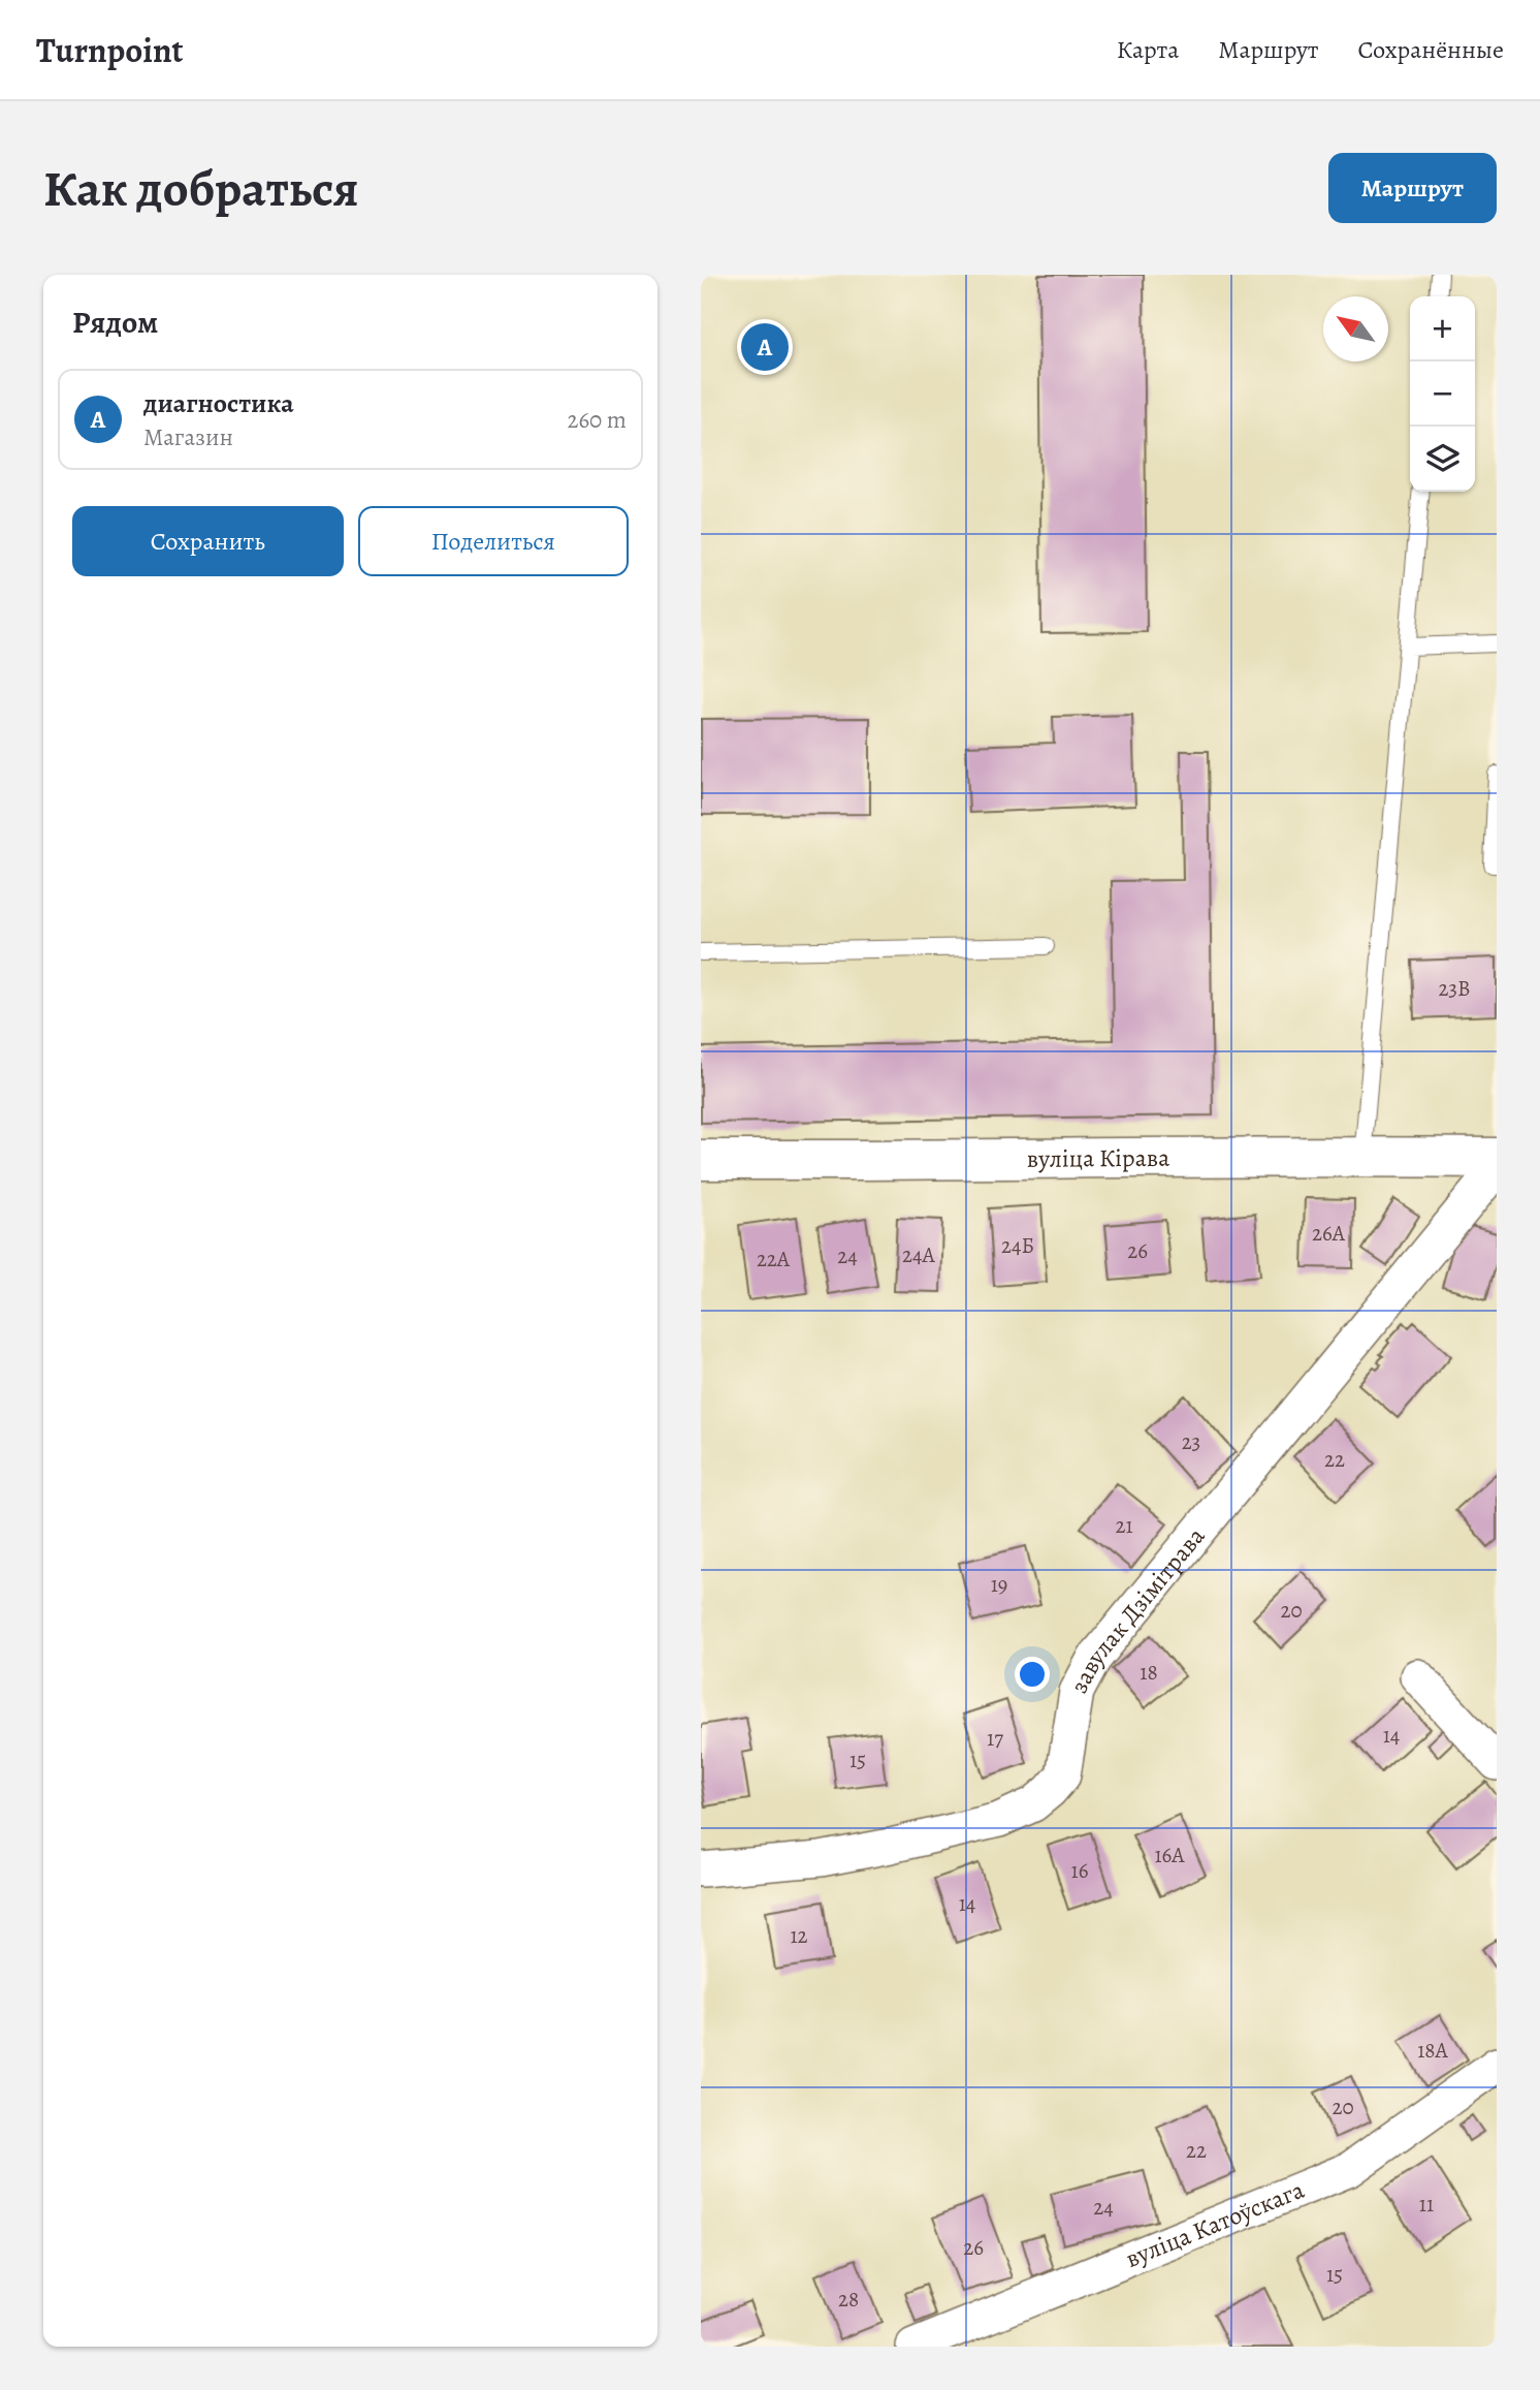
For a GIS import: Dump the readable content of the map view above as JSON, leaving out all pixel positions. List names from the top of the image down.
{
  "streets": {
    "main road": ["вуліца Кірава"],
    "street": ["завулак Дзімітрава", "вуліца Катоўскага"]
  },
  "house_numbers": [
    "23В",
    "26А",
    "24Б",
    "26",
    "24А",
    "24",
    "22А",
    "23",
    "22",
    "21",
    "19",
    "20",
    "18",
    "14",
    "17",
    "15",
    "16А",
    "16",
    "14",
    "12",
    "18А",
    "20",
    "22",
    "11",
    "24",
    "26",
    "15",
    "28"
  ],
  "north": "top left",
  "page": {
    "header": "Turnpoint",
    "nav": ["Карта", "Маршрут", "Сохранённые"],
    "buttons": [
      "Маршрут",
      ["Сохранить", "Поделиться"]
    ],
    "title": "Как добраться",
    "heading": "Рядом",
    "map_buttons": ["+", "−"],
    "pins": "A",
    "list": [
      {
        "mark": "A",
        "name": "диагностика",
        "note": "Магазин",
        "value": "260 m"
      }
    ]
  }
}
